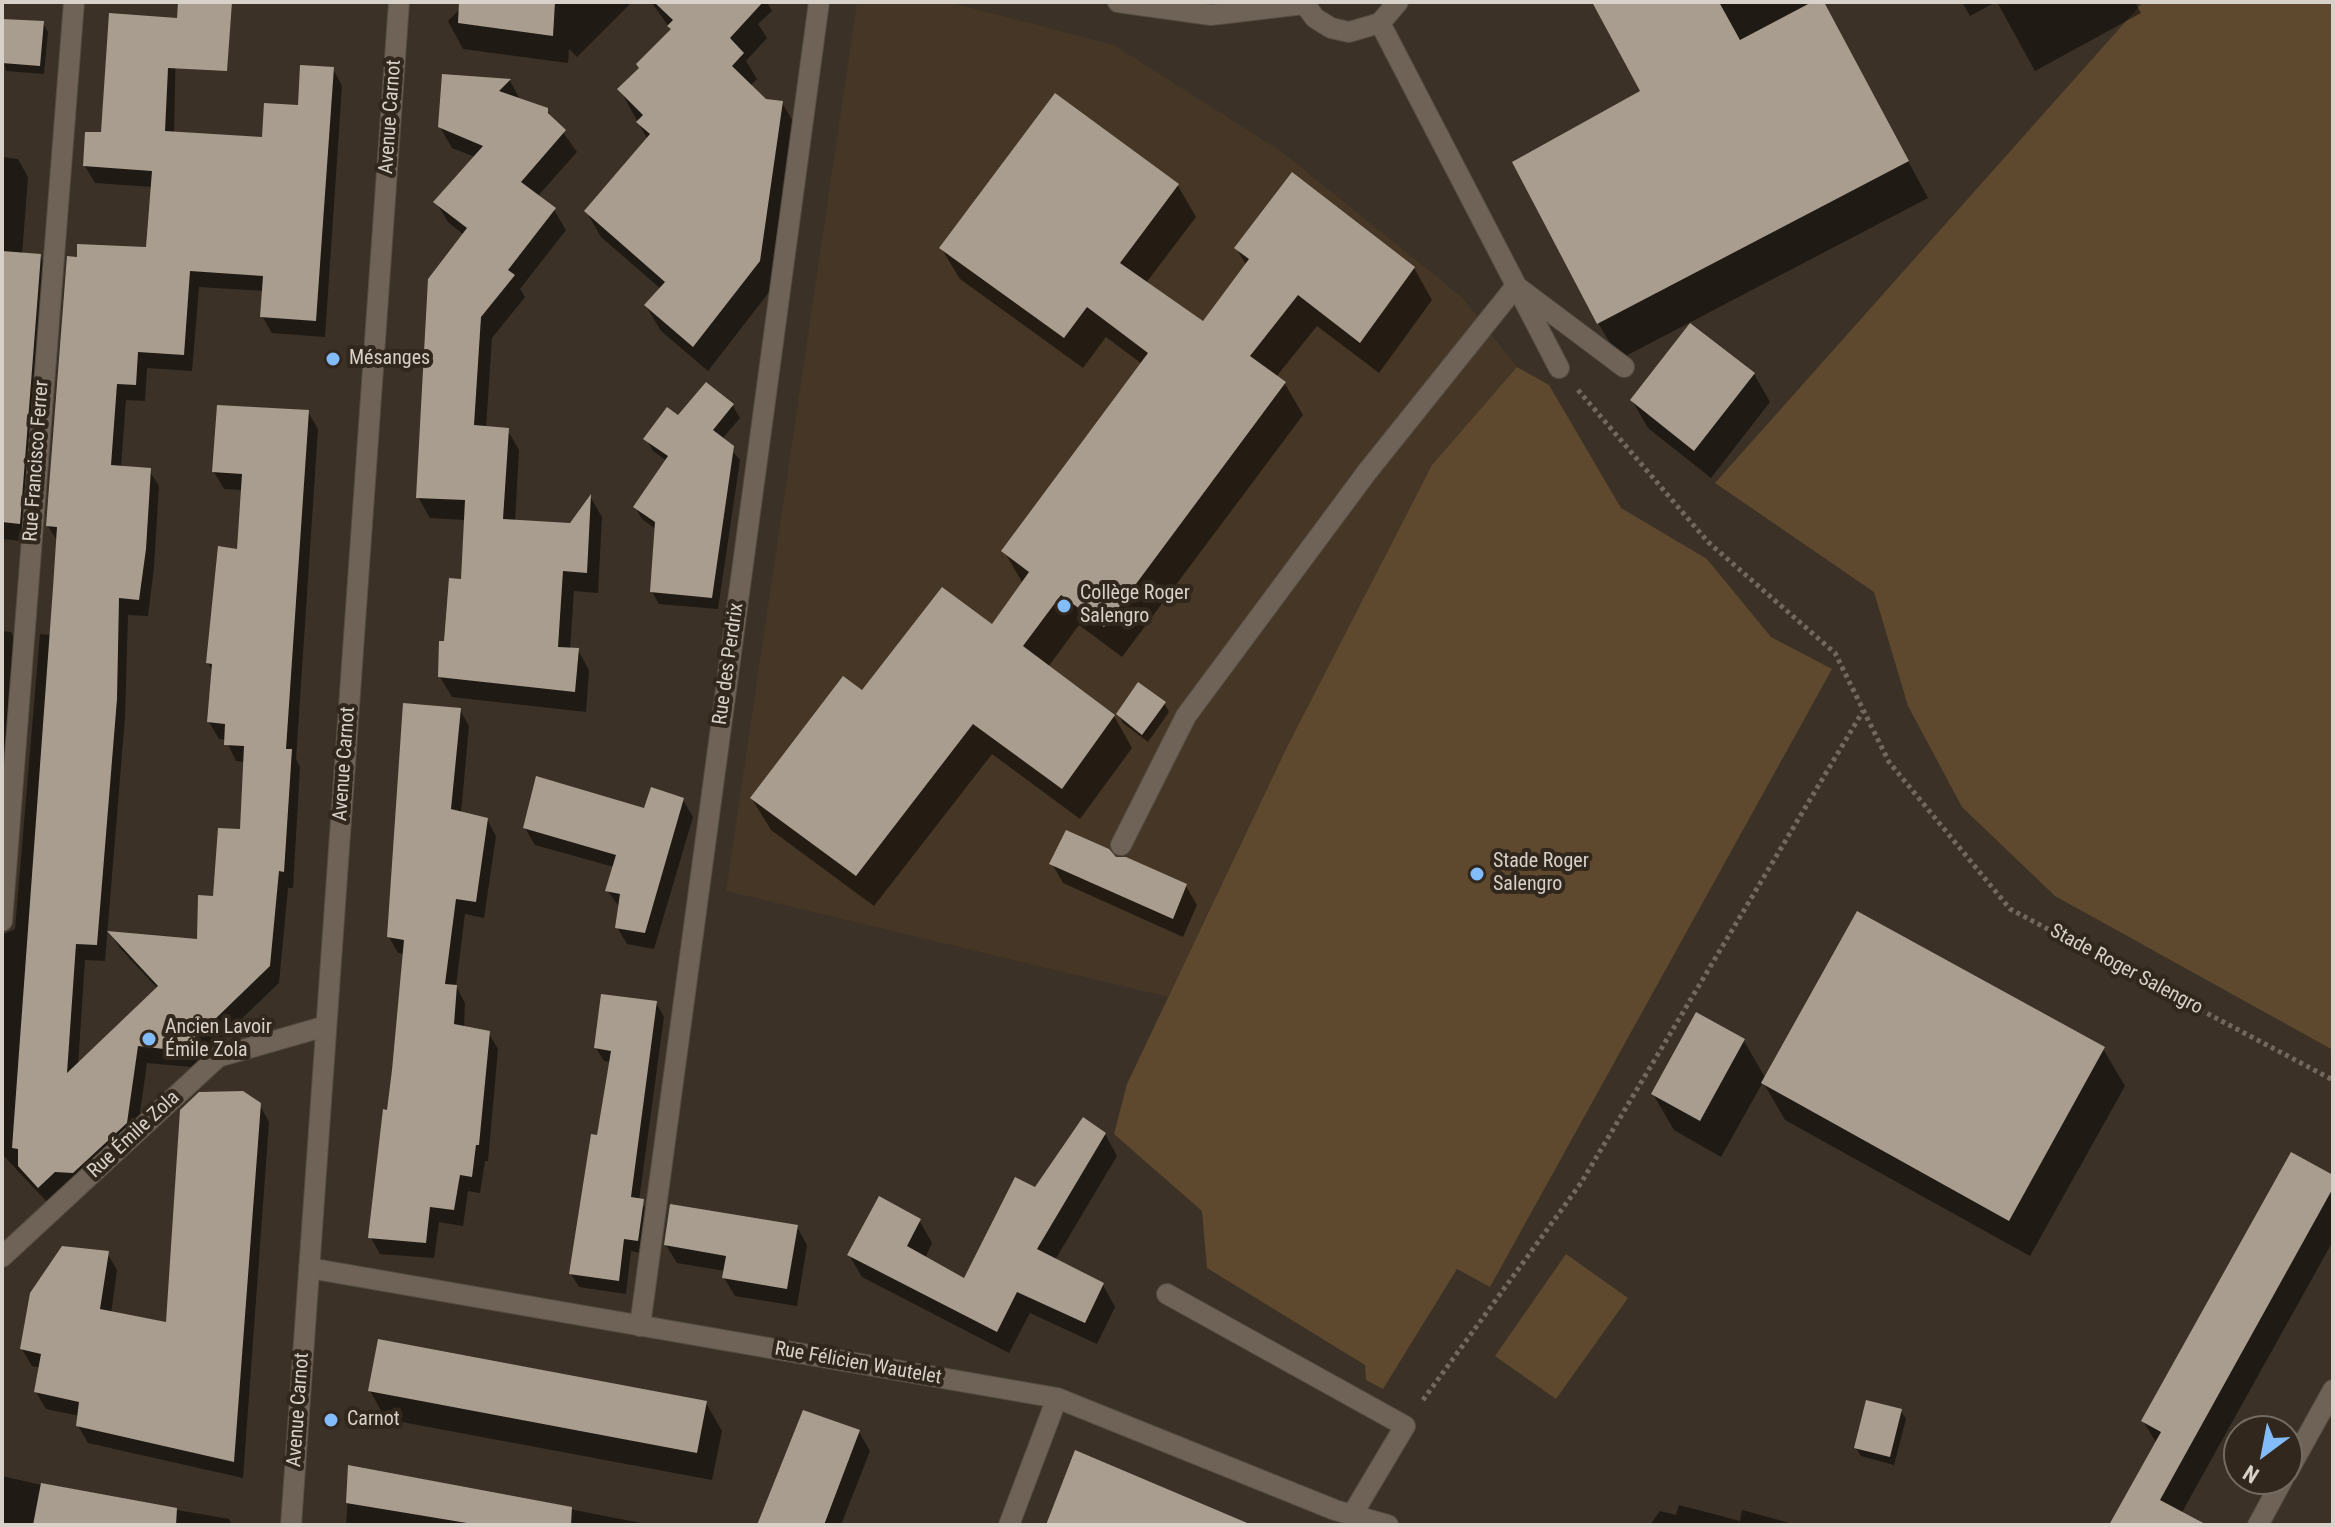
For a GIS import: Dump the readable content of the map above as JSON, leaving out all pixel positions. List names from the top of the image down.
{
  "streets": {
    "street": [
      "Avenue Carnot",
      "Rue Francisco Ferrer",
      "Rue des Perdrix",
      "Rue Émile Zola",
      "Rue Félicien Wautelet"
    ],
    "path": ["Stade Roger Salengro"]
  },
  "crossings": [
    ["Avenue Carnot", "Rue Émile Zola"],
    ["Avenue Carnot", "Rue Félicien Wautelet"],
    ["Rue des Perdrix", "Rue Félicien Wautelet"]
  ],
  "places": [
    "Mésanges",
    "Collège Roger Salengro",
    "Stade Roger Salengro",
    "Ancien Lavoir Émile Zola",
    "Carnot"
  ],
  "north": "bottom left"
}
